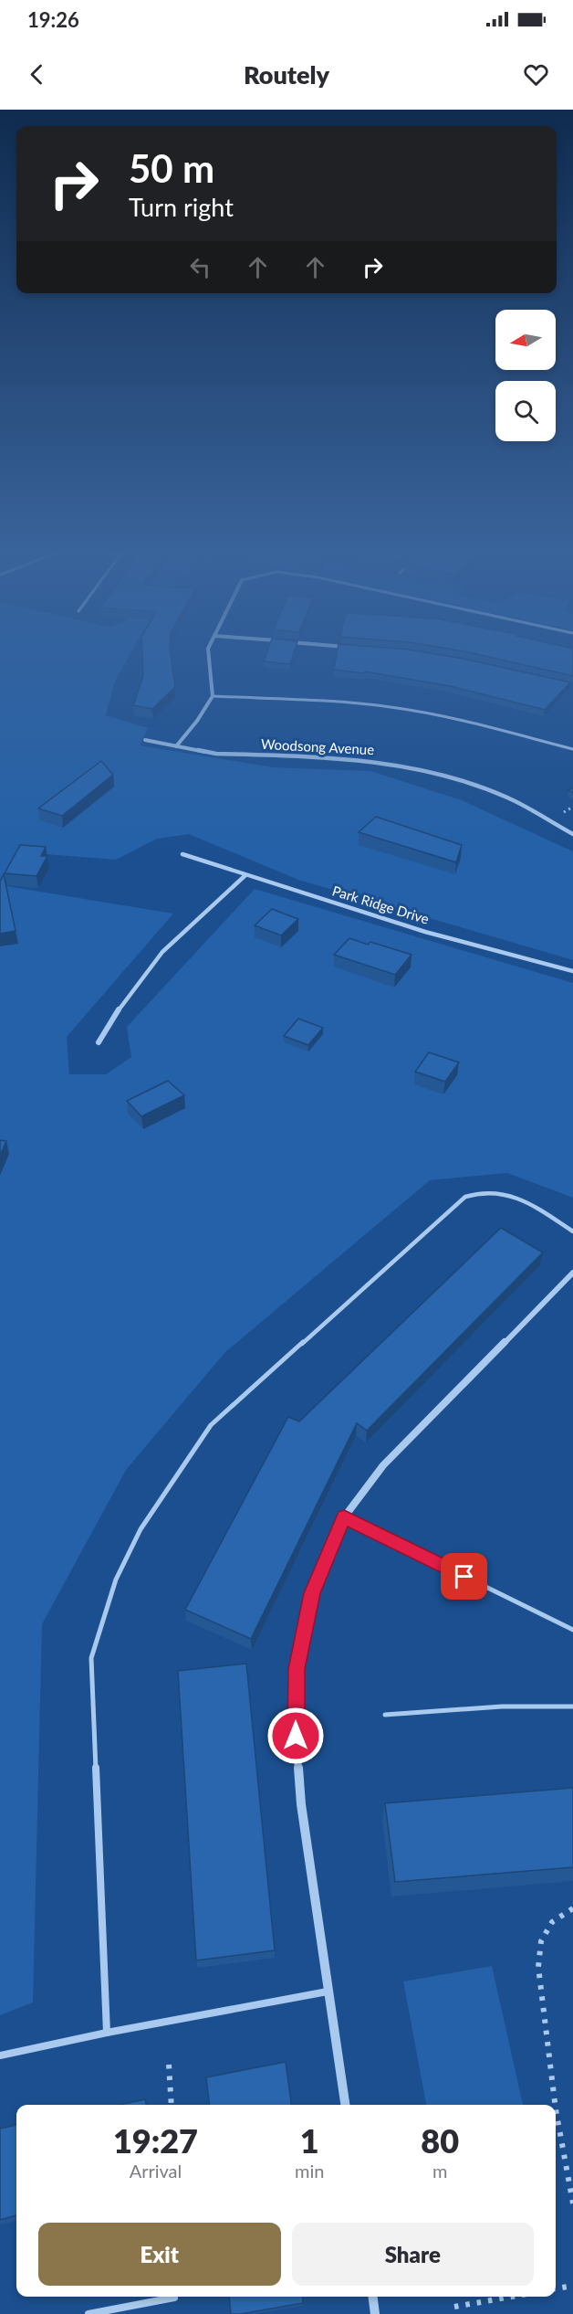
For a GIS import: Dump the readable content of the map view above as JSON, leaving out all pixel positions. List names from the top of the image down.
{
  "streets": {
    "street": ["Woodsong Avenue", "Park Ridge Drive"]
  },
  "north": "left",
  "page": {
    "status": "19:26",
    "header": "Routely",
    "turn": ["50 m", "Turn right"],
    "eta": [
      "19:27",
      "Arrival",
      "1",
      "min",
      "80",
      "m"
    ],
    "buttons": ["Exit", "Share"]
  }
}
